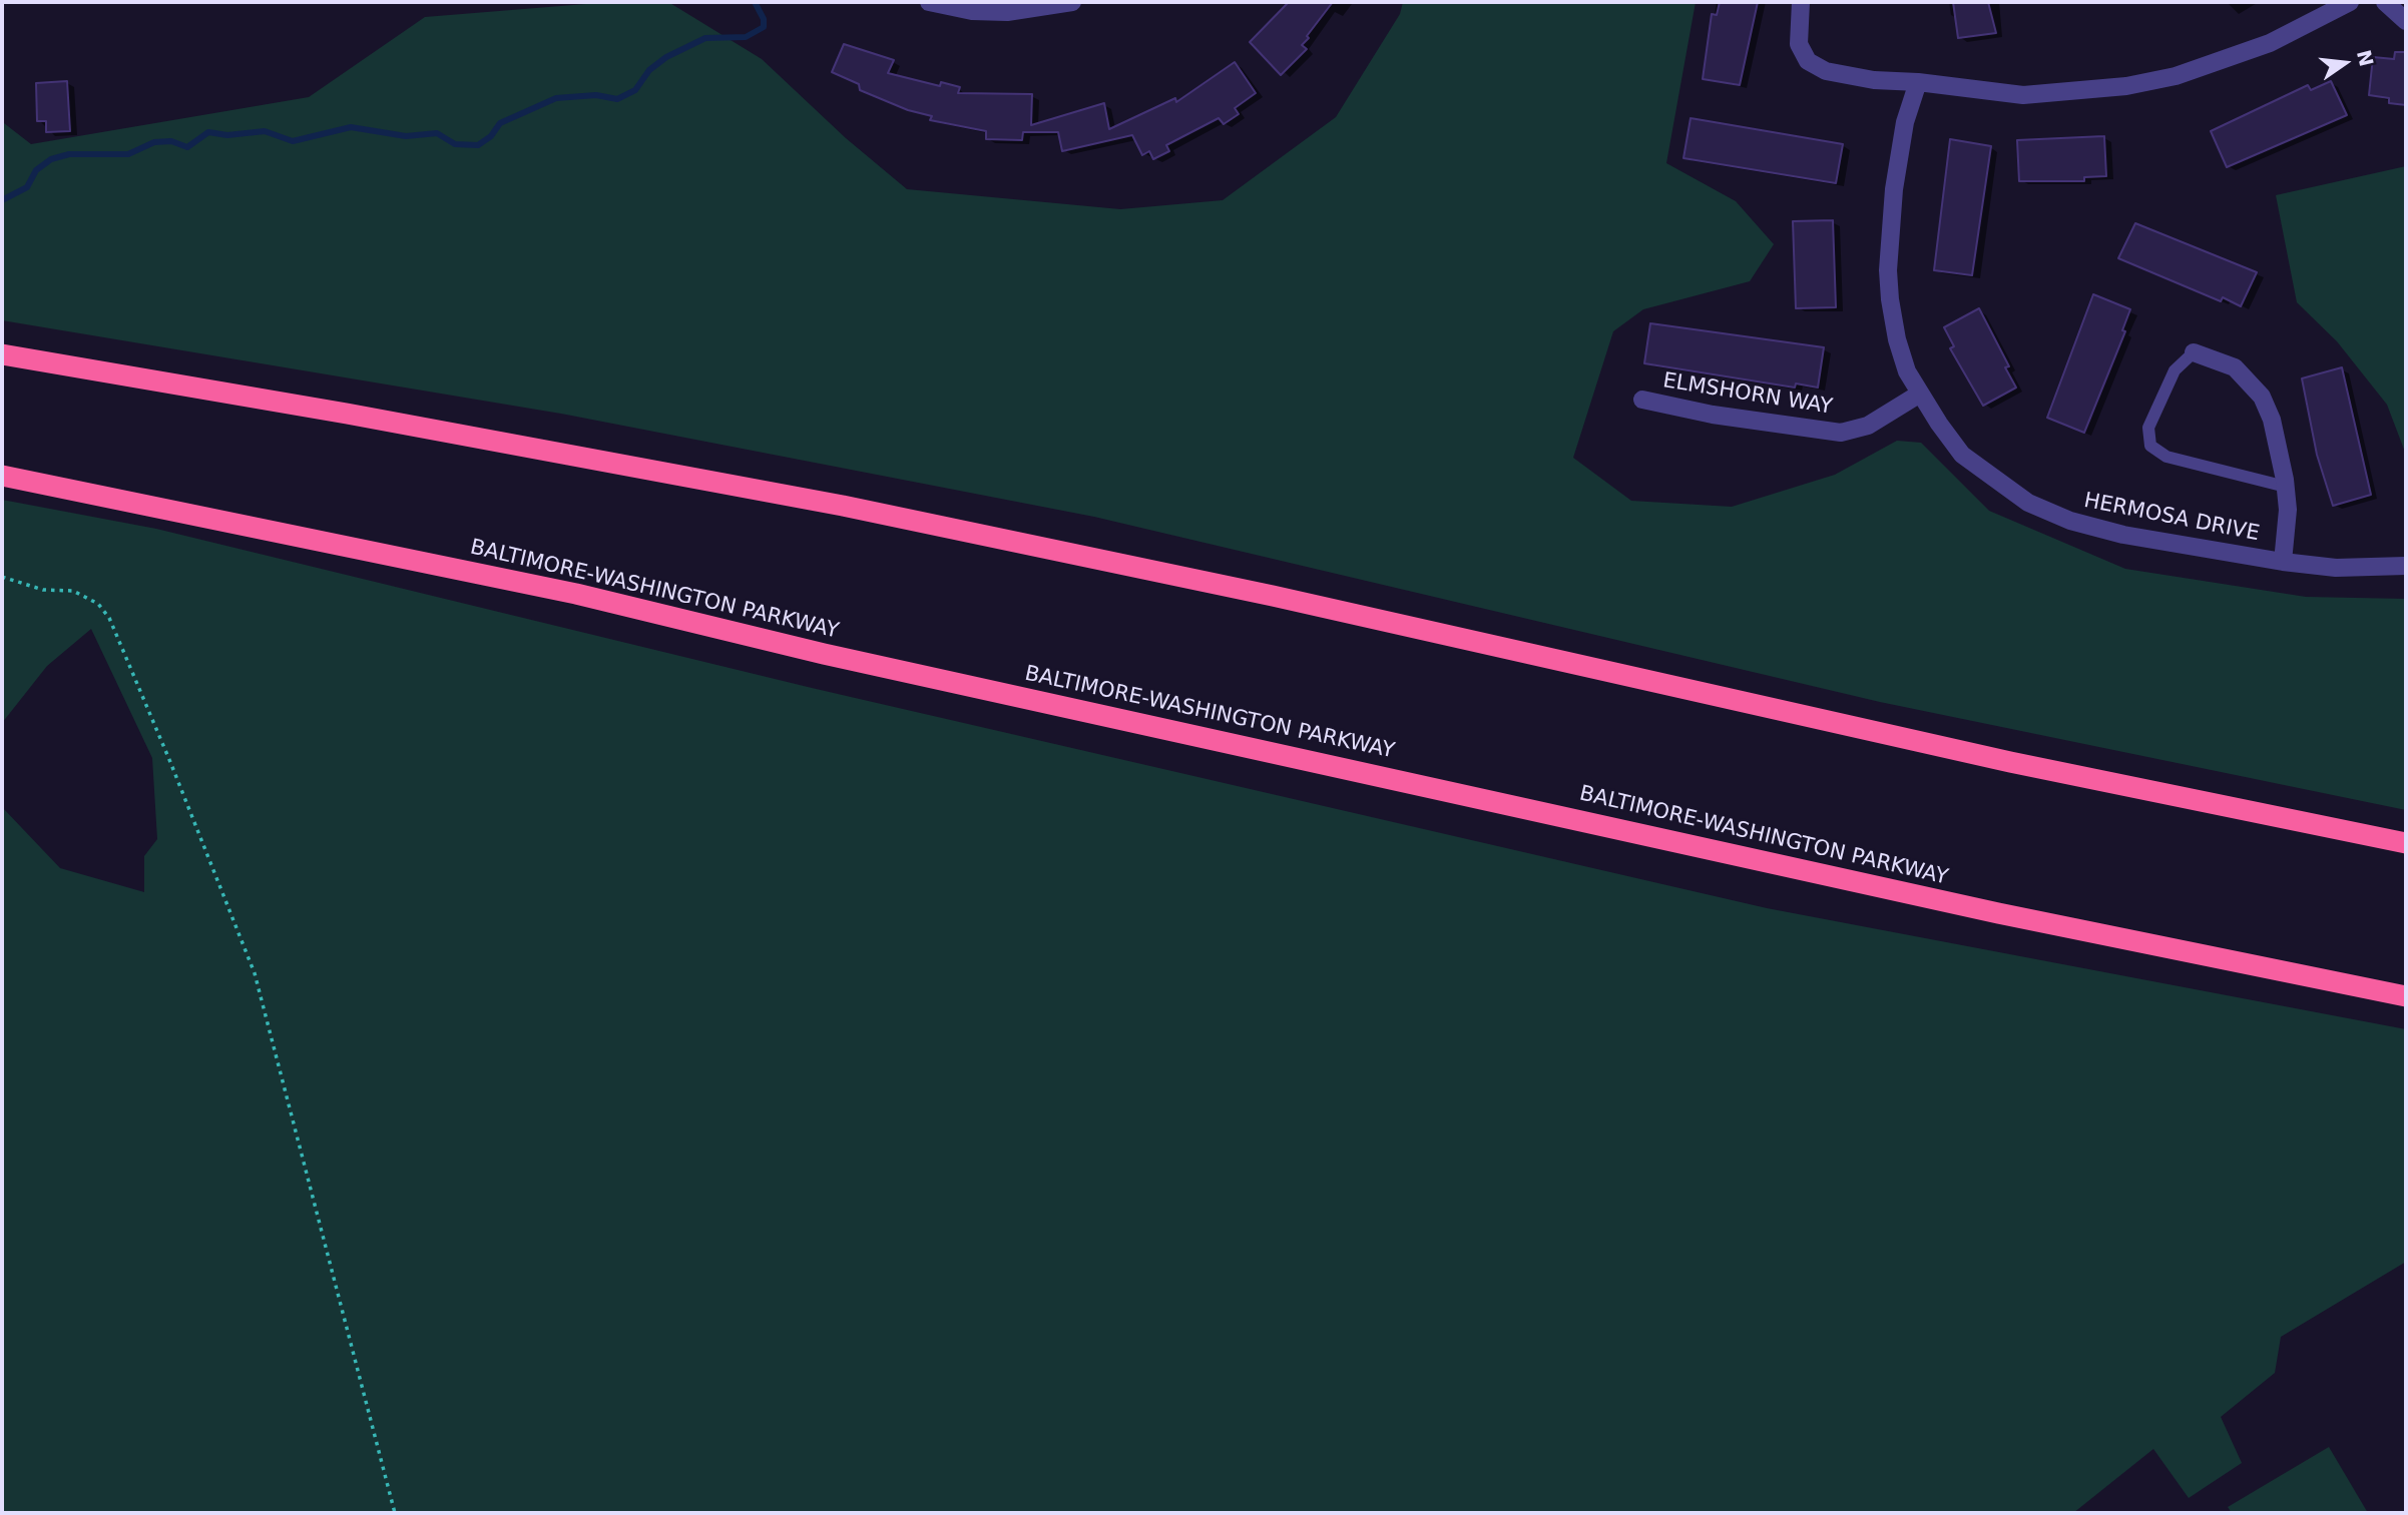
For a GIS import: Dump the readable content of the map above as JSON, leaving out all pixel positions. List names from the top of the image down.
{
  "streets": {
    "highway": ["BALTIMORE-WASHINGTON PARKWAY"],
    "street": ["ELMSHORN WAY", "HERMOSA DRIVE"]
  },
  "crossings": [
    ["ELMSHORN WAY", "HERMOSA DRIVE"]
  ],
  "north": "right"
}
